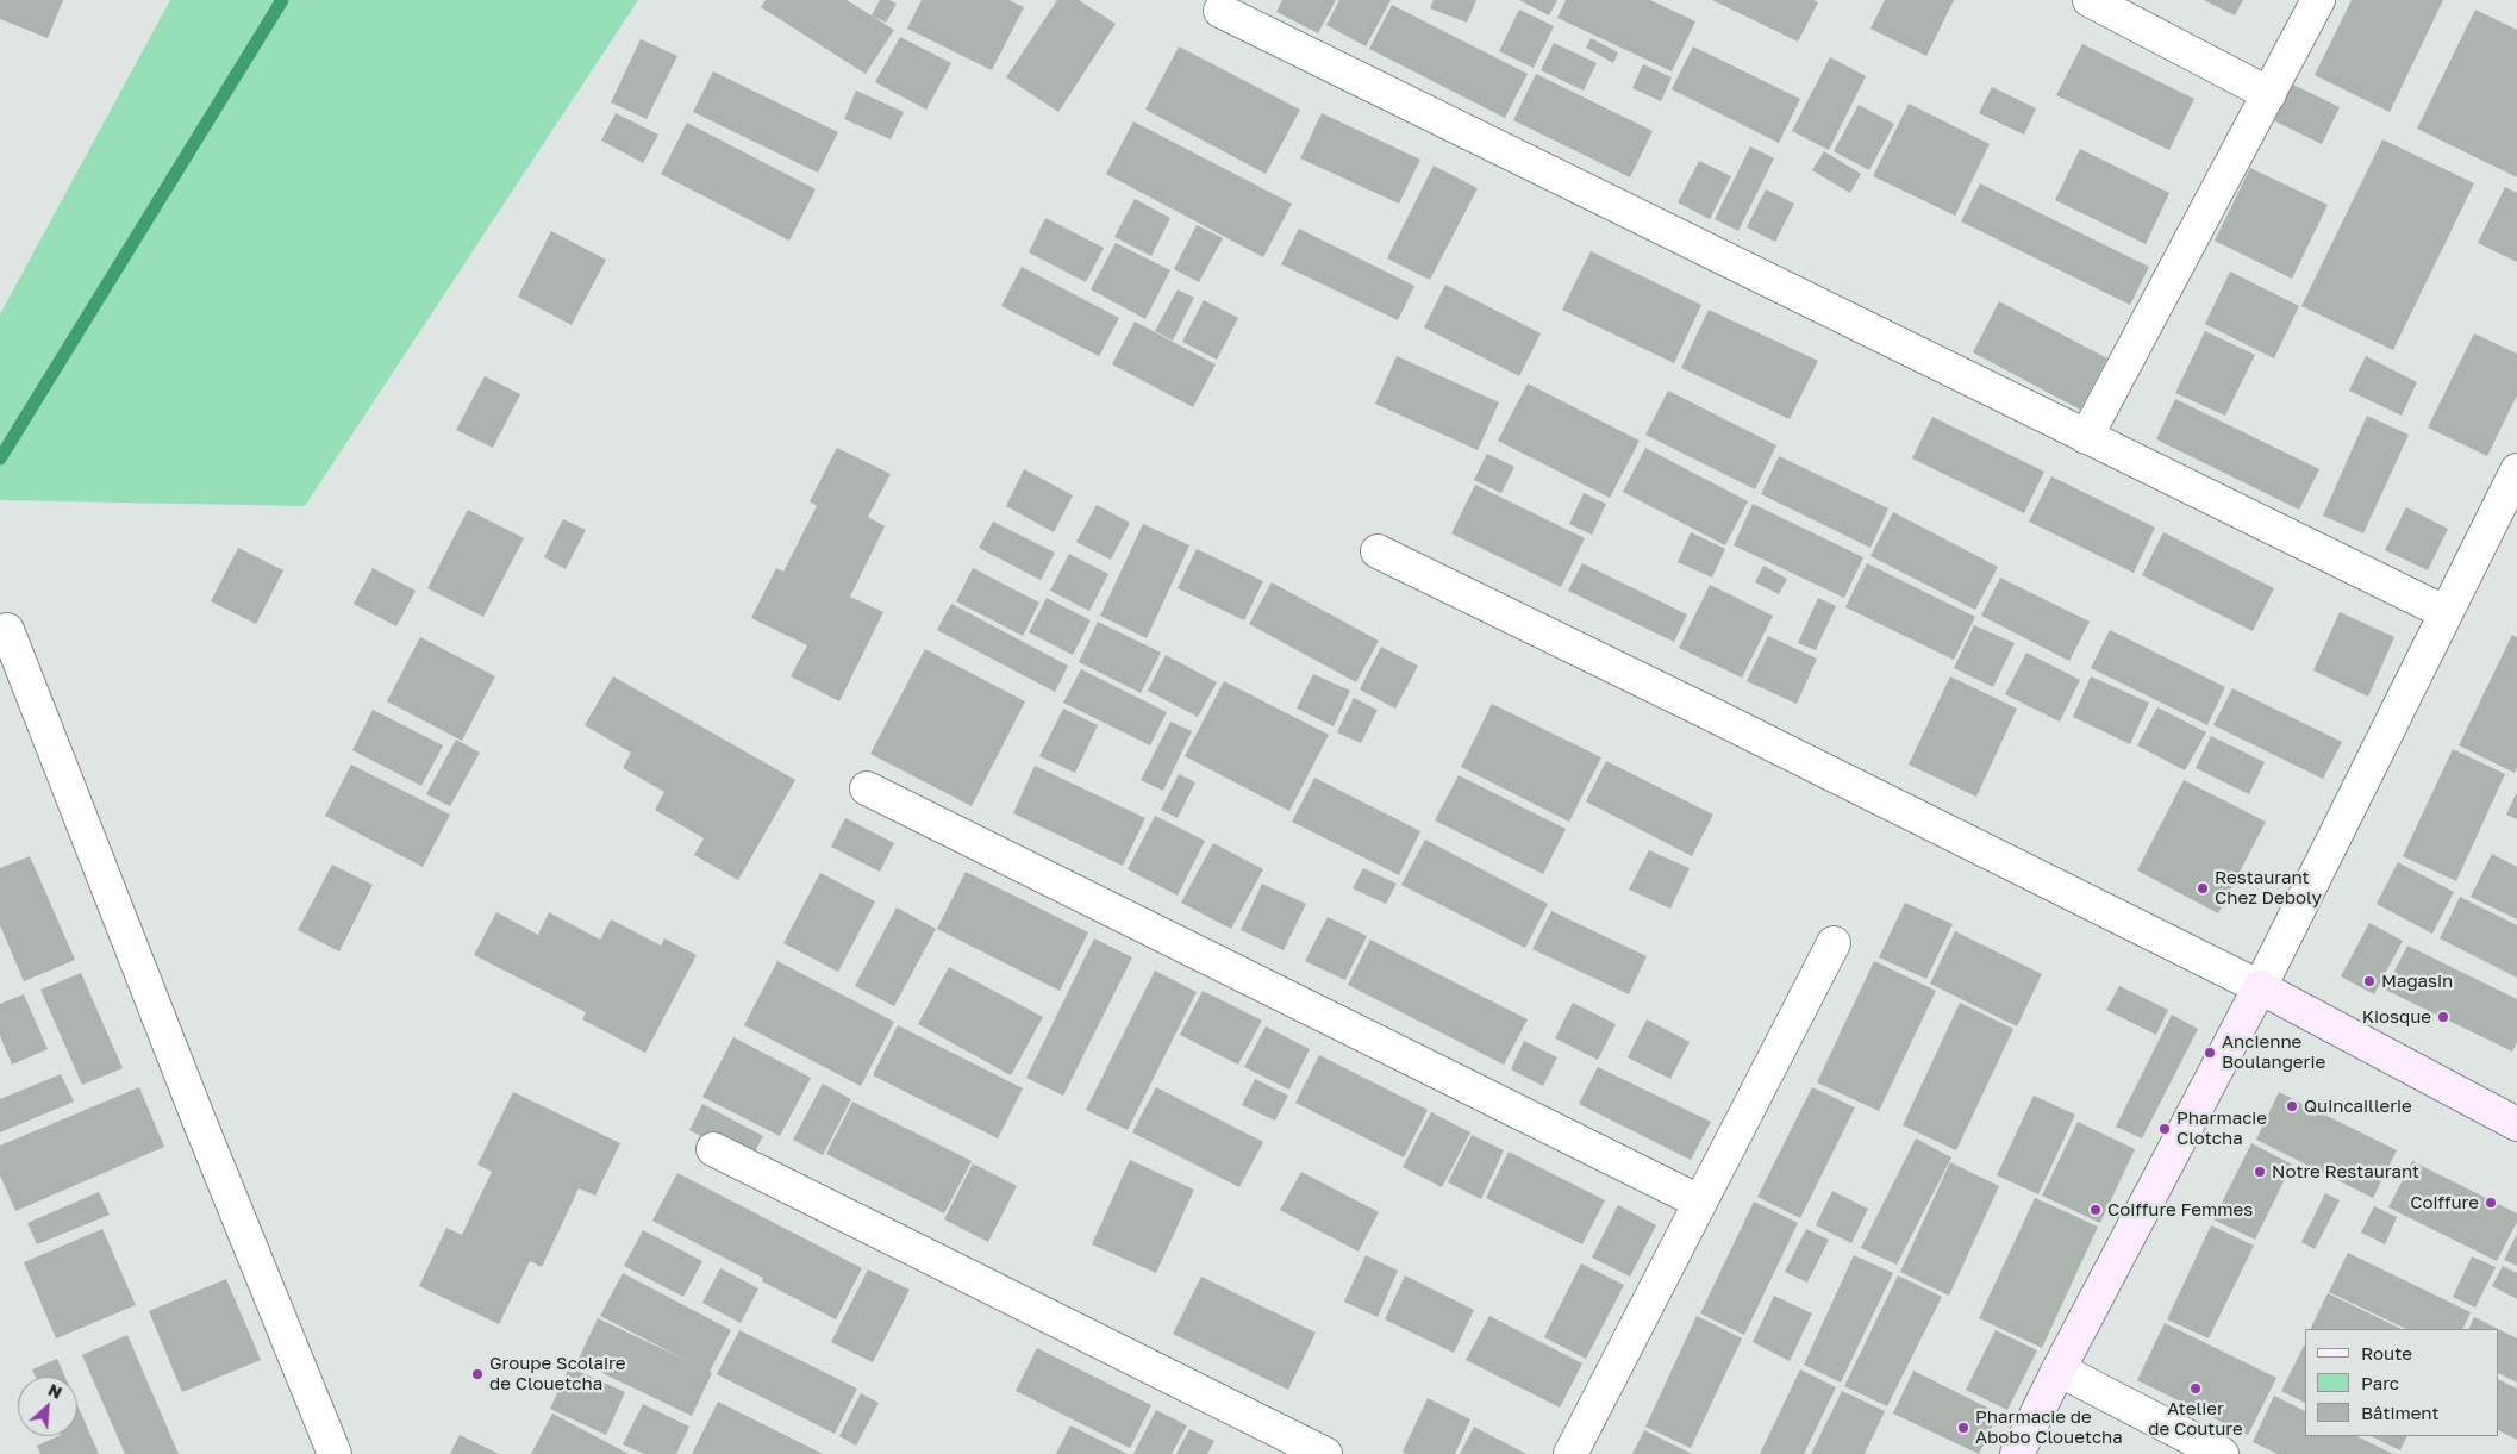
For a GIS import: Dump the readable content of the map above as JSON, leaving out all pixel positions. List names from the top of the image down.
{
  "places": [
    "Restaurant Chez Deboly",
    "Magasin",
    "Kiosque",
    "Ancienne Boulangerie",
    "Quincaillerie",
    "Pharmacie Clotcha",
    "Notre Restaurant",
    "Coiffure",
    "Coiffure Femmes",
    "Groupe Scolaire de Clouetcha",
    "Atelier de Couture",
    "Pharmacie de Abobo Clouetcha"
  ],
  "legend": ["Route", "Parc", "Bâtiment"],
  "north": "top right"
}
